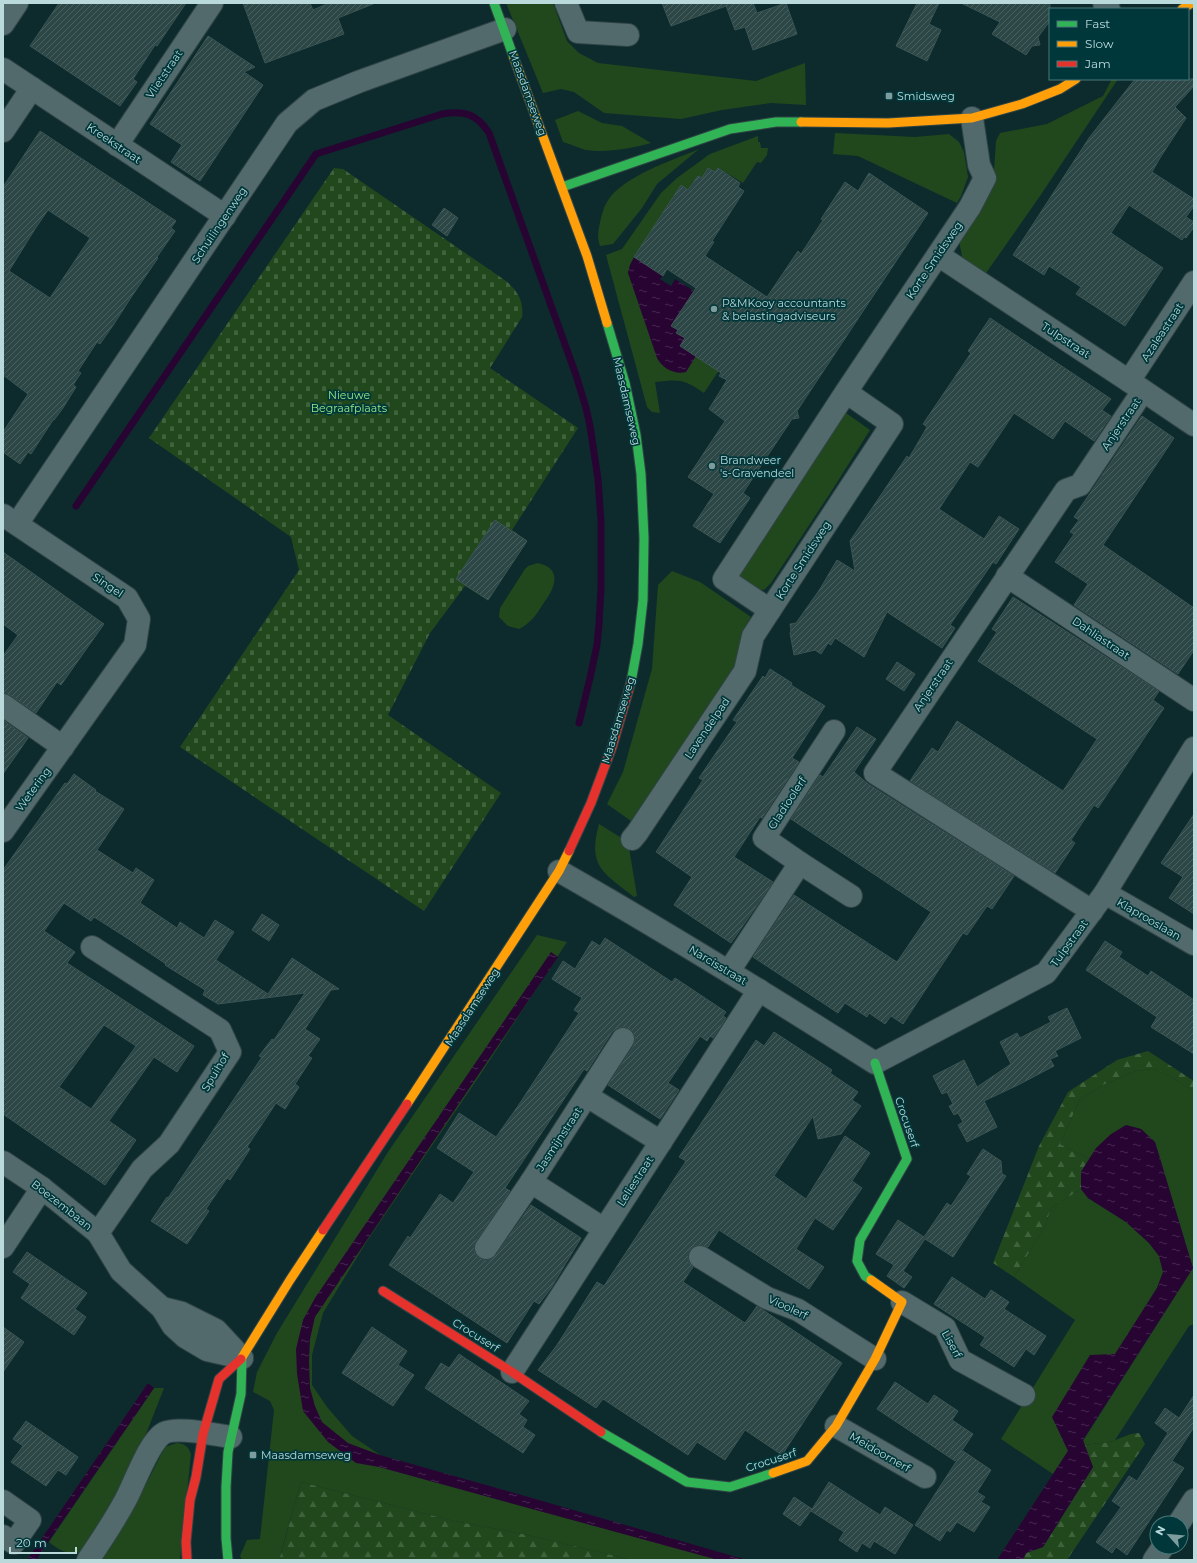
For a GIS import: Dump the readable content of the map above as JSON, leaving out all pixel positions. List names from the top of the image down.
{
  "streets": {
    "street": [
      "Vlietstraat",
      "Maasdamseweg",
      "Kreekstraat",
      "Schuilingenweg",
      "Korte Smidsweg",
      "Azaleastraat",
      "Tulpstraat",
      "Anjerstraat",
      "Singel",
      "Dahliastraat",
      "Lavendelpad",
      "Wetering",
      "Gladioolerf",
      "Klaprooslaan",
      "Narcisstraat",
      "Spuihof",
      "Crocuserf",
      "Jasmijnstraat",
      "Leliestraat",
      "Boezembaan",
      "Vioolerf",
      "Liserf",
      "Meidoornerf"
    ]
  },
  "crossings": [
    ["Vlietstraat", "Kreekstraat"],
    ["Maasdamseweg", "Schuilingenweg"],
    ["Maasdamseweg", "Narcisstraat"],
    ["Maasdamseweg", "Boezembaan"],
    ["Kreekstraat", "Schuilingenweg"],
    ["Schuilingenweg", "Singel"],
    ["Korte Smidsweg", "Tulpstraat"],
    ["Korte Smidsweg", "Lavendelpad"],
    ["Azaleastraat", "Tulpstraat"],
    ["Azaleastraat", "Anjerstraat"],
    ["Tulpstraat", "Anjerstraat"],
    ["Tulpstraat", "Klaprooslaan"],
    ["Tulpstraat", "Narcisstraat"],
    ["Tulpstraat", "Crocuserf"],
    ["Anjerstraat", "Dahliastraat"],
    ["Singel", "Wetering"],
    ["Narcisstraat", "Crocuserf"],
    ["Narcisstraat", "Leliestraat"],
    ["Spuihof", "Boezembaan"],
    ["Crocuserf", "Leliestraat"],
    ["Crocuserf", "Vioolerf"],
    ["Crocuserf", "Liserf"],
    ["Crocuserf", "Meidoornerf"],
    ["Jasmijnstraat", "Leliestraat"]
  ],
  "parks": ["Nieuwe Begraafplaats"],
  "places": {
    "transit": ["Smidsweg", "Maasdamseweg"],
    "other": ["P&MKooy accountants & belastingadviseurs", "Brandweer 's-Gravendeel"]
  },
  "legend": ["Fast", "Slow", "Jam"],
  "scale_bar": "20 m",
  "north": "top left"
}
